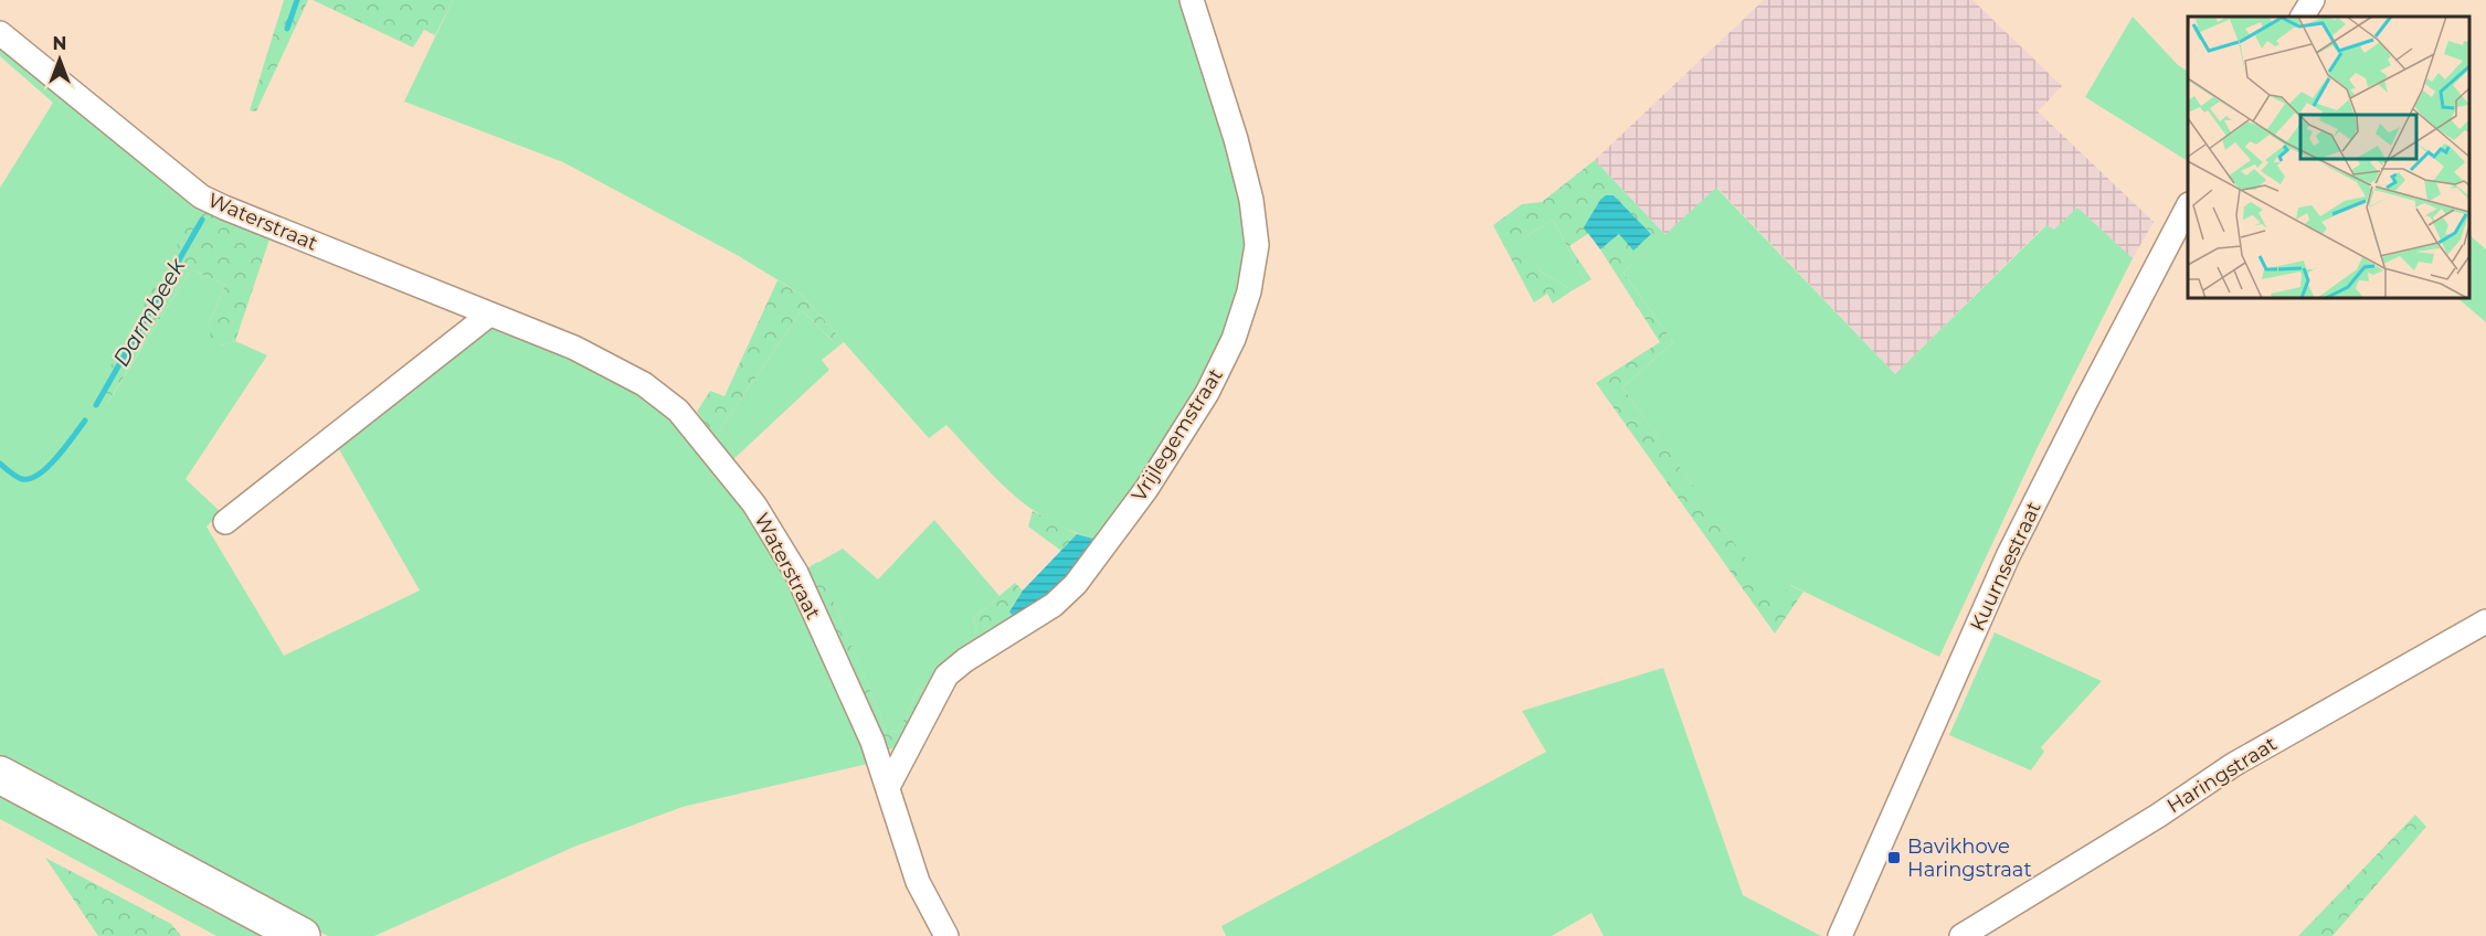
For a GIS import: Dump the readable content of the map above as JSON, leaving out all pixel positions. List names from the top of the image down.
{
  "streets": {
    "street": [
      "Waterstraat",
      "Vrijlegemstraat",
      "Kuurnsestraat",
      "Haringstraat"
    ]
  },
  "crossings": [
    ["Waterstraat", "Vrijlegemstraat"]
  ],
  "water": ["Darmbeek"],
  "places": {
    "transit": ["Bavikhove Haringstraat"]
  },
  "north": "top"
}
